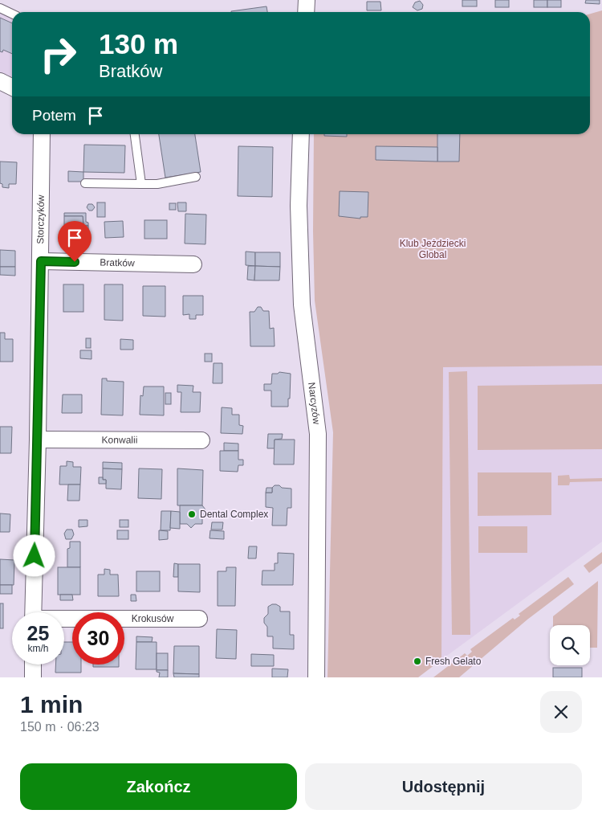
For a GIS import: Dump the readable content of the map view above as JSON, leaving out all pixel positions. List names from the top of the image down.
{
  "streets": {
    "street": [
      "Storczyków",
      "Bratków",
      "Narcyzów",
      "Konwalii",
      "Krokusów"
    ]
  },
  "crossings": [
    ["Storczyków", "Bratków"],
    ["Storczyków", "Konwalii"]
  ],
  "parks": ["Klub Jeżdziecki Global"],
  "places": ["Dental Complex", "Fresh Gelato"],
  "page": {
    "turn": ["130 m", "Bratków"],
    "then": "Potem",
    "speed": "25 km/h",
    "limit": "30",
    "heading": ["1 min", "150 m · 06:23"],
    "buttons": ["Zakończ", "Udostępnij"]
  }
}
